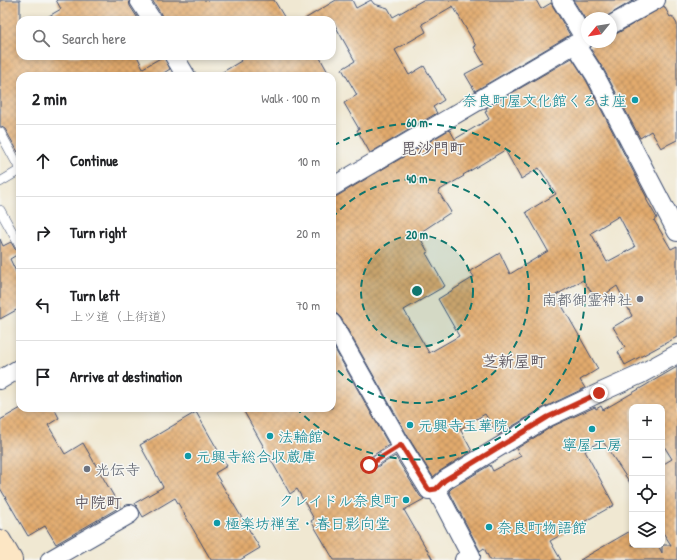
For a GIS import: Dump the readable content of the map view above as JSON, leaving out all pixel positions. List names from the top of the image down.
{
  "districts": ["毘沙門町", "芝新屋町", "中院町"],
  "places": [
    "奈良町屋文化館くるま座",
    "南都御霊神社",
    "元興寺玉華院",
    "寧屋工房",
    "法輪館",
    "元興寺総合収蔵庫",
    "光伝寺",
    "クレイドル奈良町",
    "極楽坊禅室・春日影向堂",
    "奈良町物語館"
  ],
  "north": "bottom left",
  "page": {
    "search": "Search here",
    "heading": ["2 min", "Walk · 100 m"],
    "list": [
      ["Continue", "10 m"],
      ["Turn right", "20 m"],
      ["Turn left", "上ツ道（上街道）", "70 m"],
      "Arrive at destination"
    ],
    "map_buttons": ["+", "−"]
  },
  "rings": ["60 m", "40 m", "20 m"]
}
